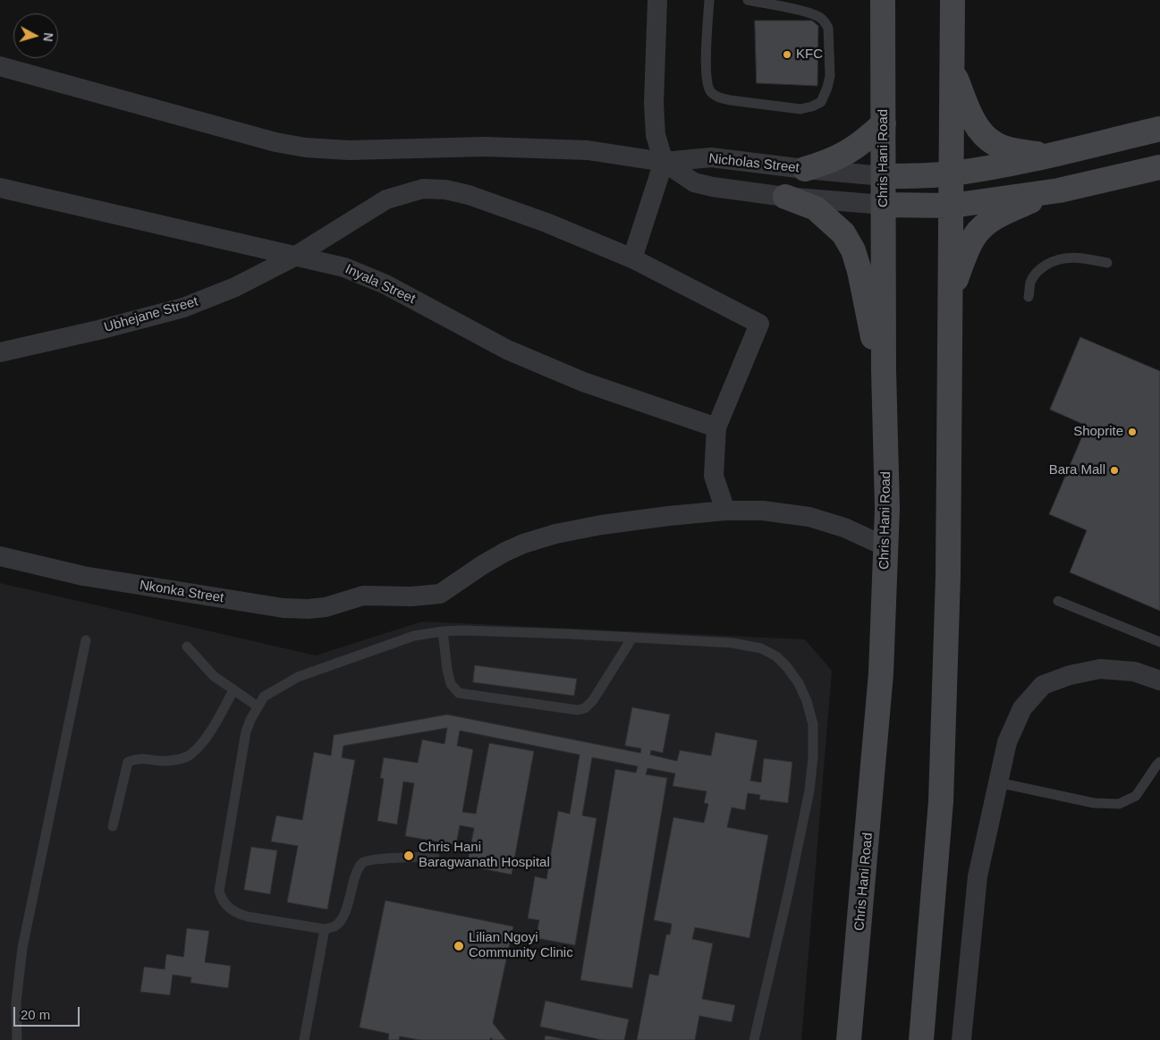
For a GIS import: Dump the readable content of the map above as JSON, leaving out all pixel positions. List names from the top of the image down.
{
  "streets": {
    "main road": ["Chris Hani Road", "Nicholas Street"],
    "street": ["Inyala Street", "Ubhejane Street", "Nkonka Street"]
  },
  "crossings": [
    ["Chris Hani Road", "Nicholas Street"],
    ["Chris Hani Road", "Nkonka Street"],
    ["Inyala Street", "Ubhejane Street"]
  ],
  "places": [
    "KFC",
    "Shoprite",
    "Bara Mall",
    "Chris Hani Baragwanath Hospital",
    "Lilian Ngoyi Community Clinic"
  ],
  "scale_bar": "20 m",
  "north": "right"
}
